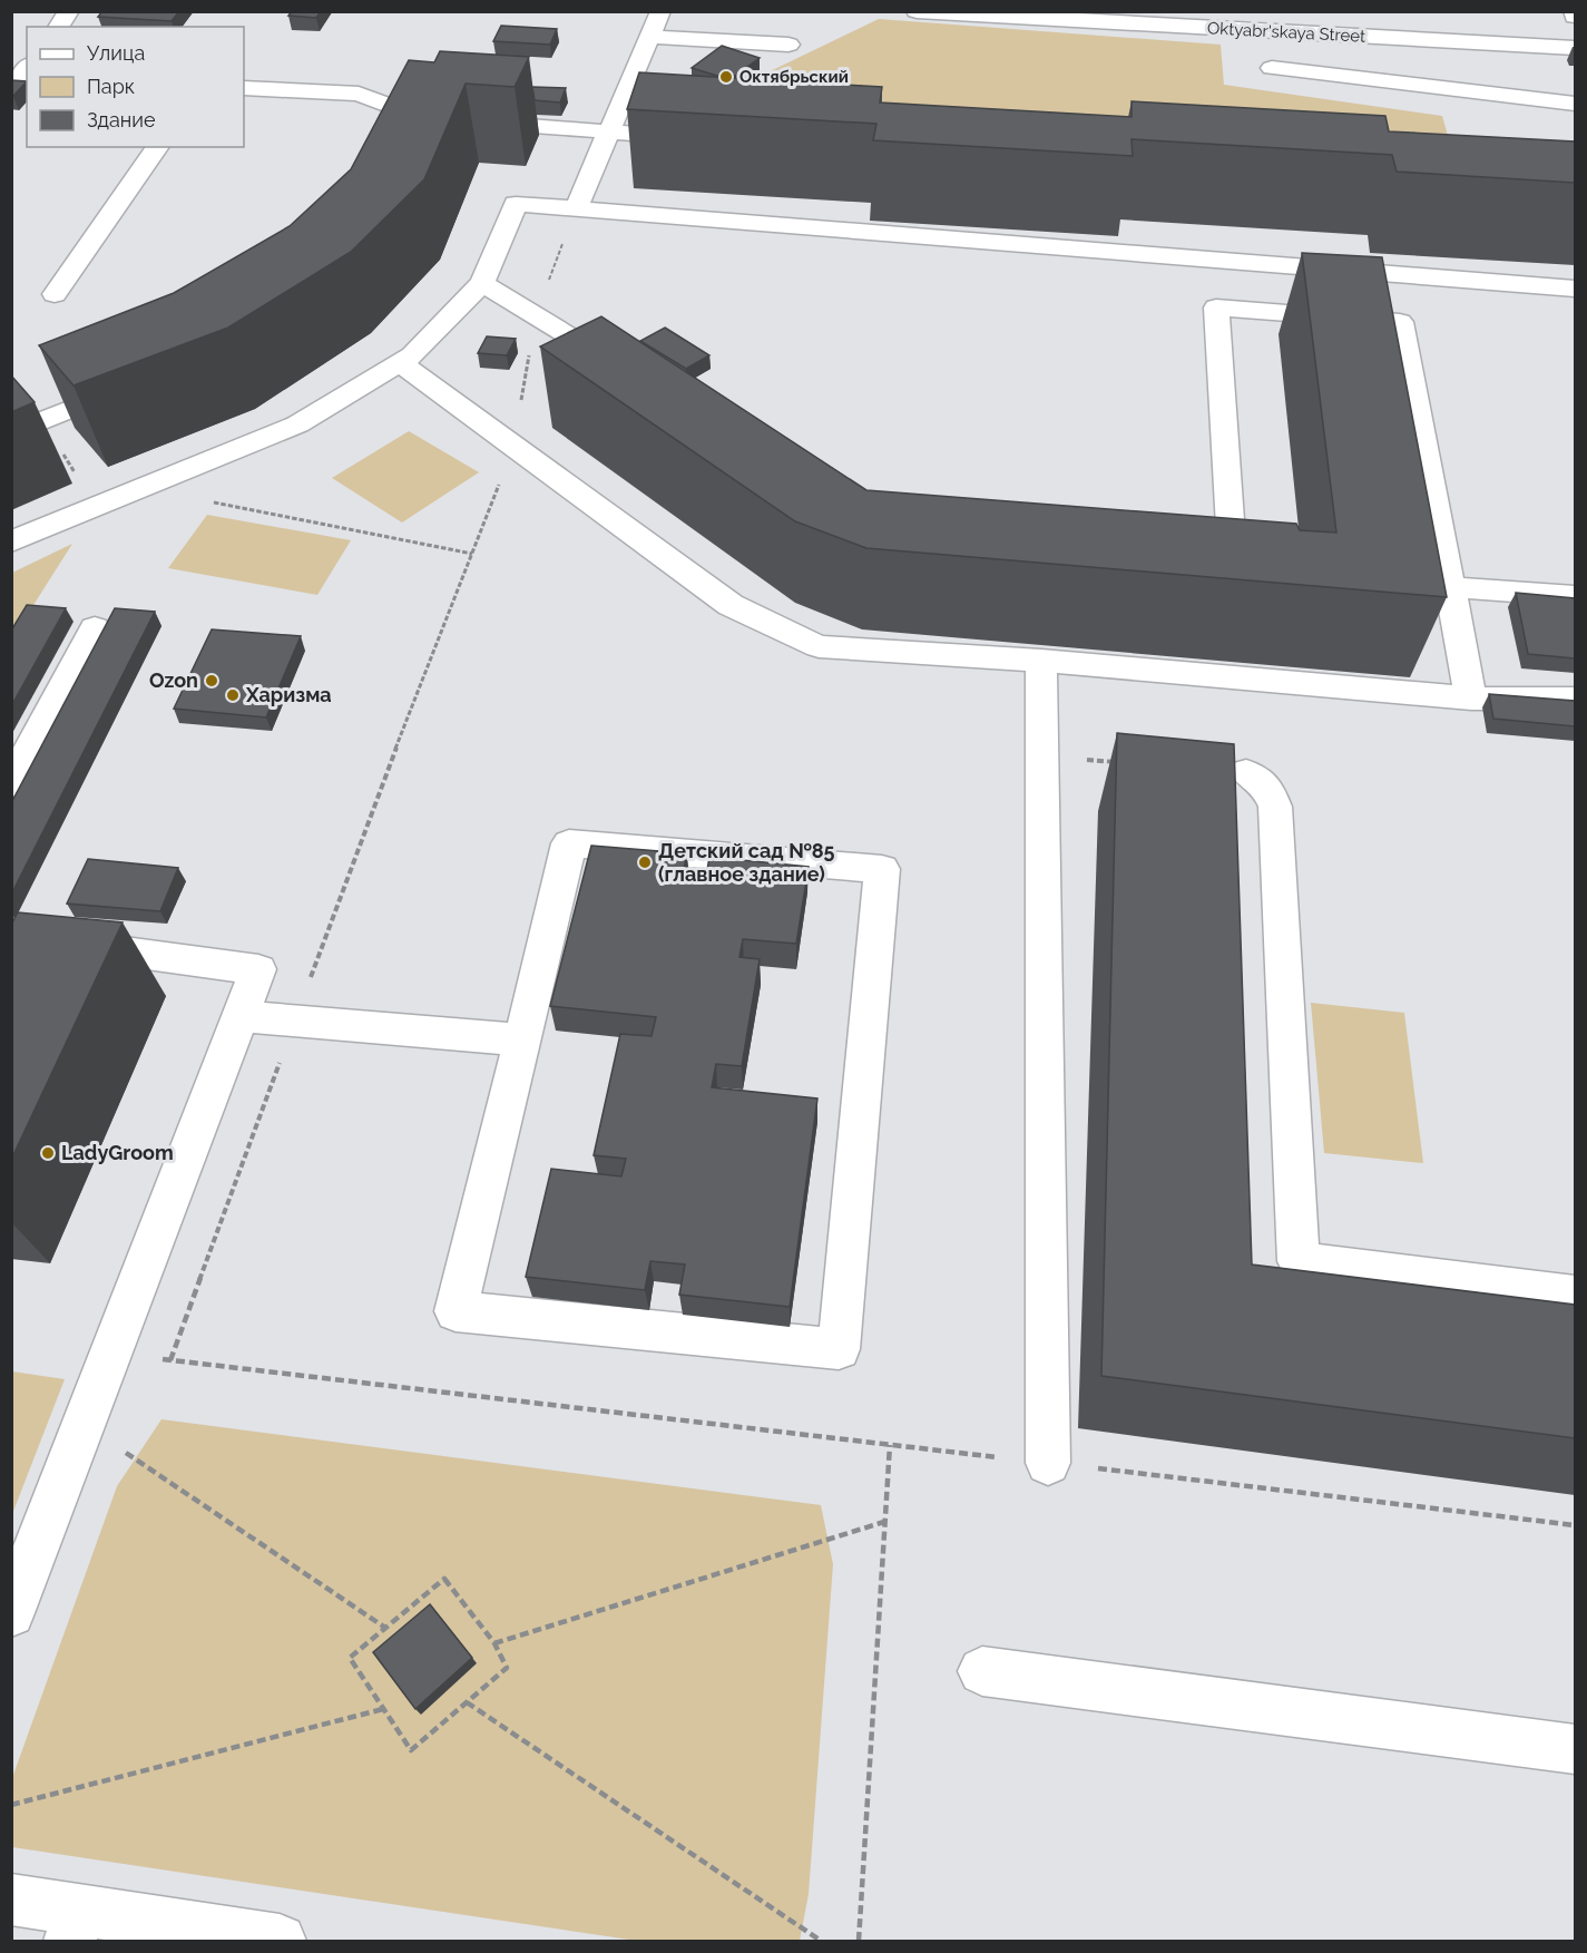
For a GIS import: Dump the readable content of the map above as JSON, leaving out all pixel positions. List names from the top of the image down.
{
  "streets": {
    "street": ["Oktyabr'skaya Street"]
  },
  "places": [
    "Октябрьский",
    "Ozon",
    "Харизма",
    "Детский сад №85 (главное здание)",
    "LadyGroom"
  ],
  "legend": ["Улица", "Парк", "Здание"]
}
